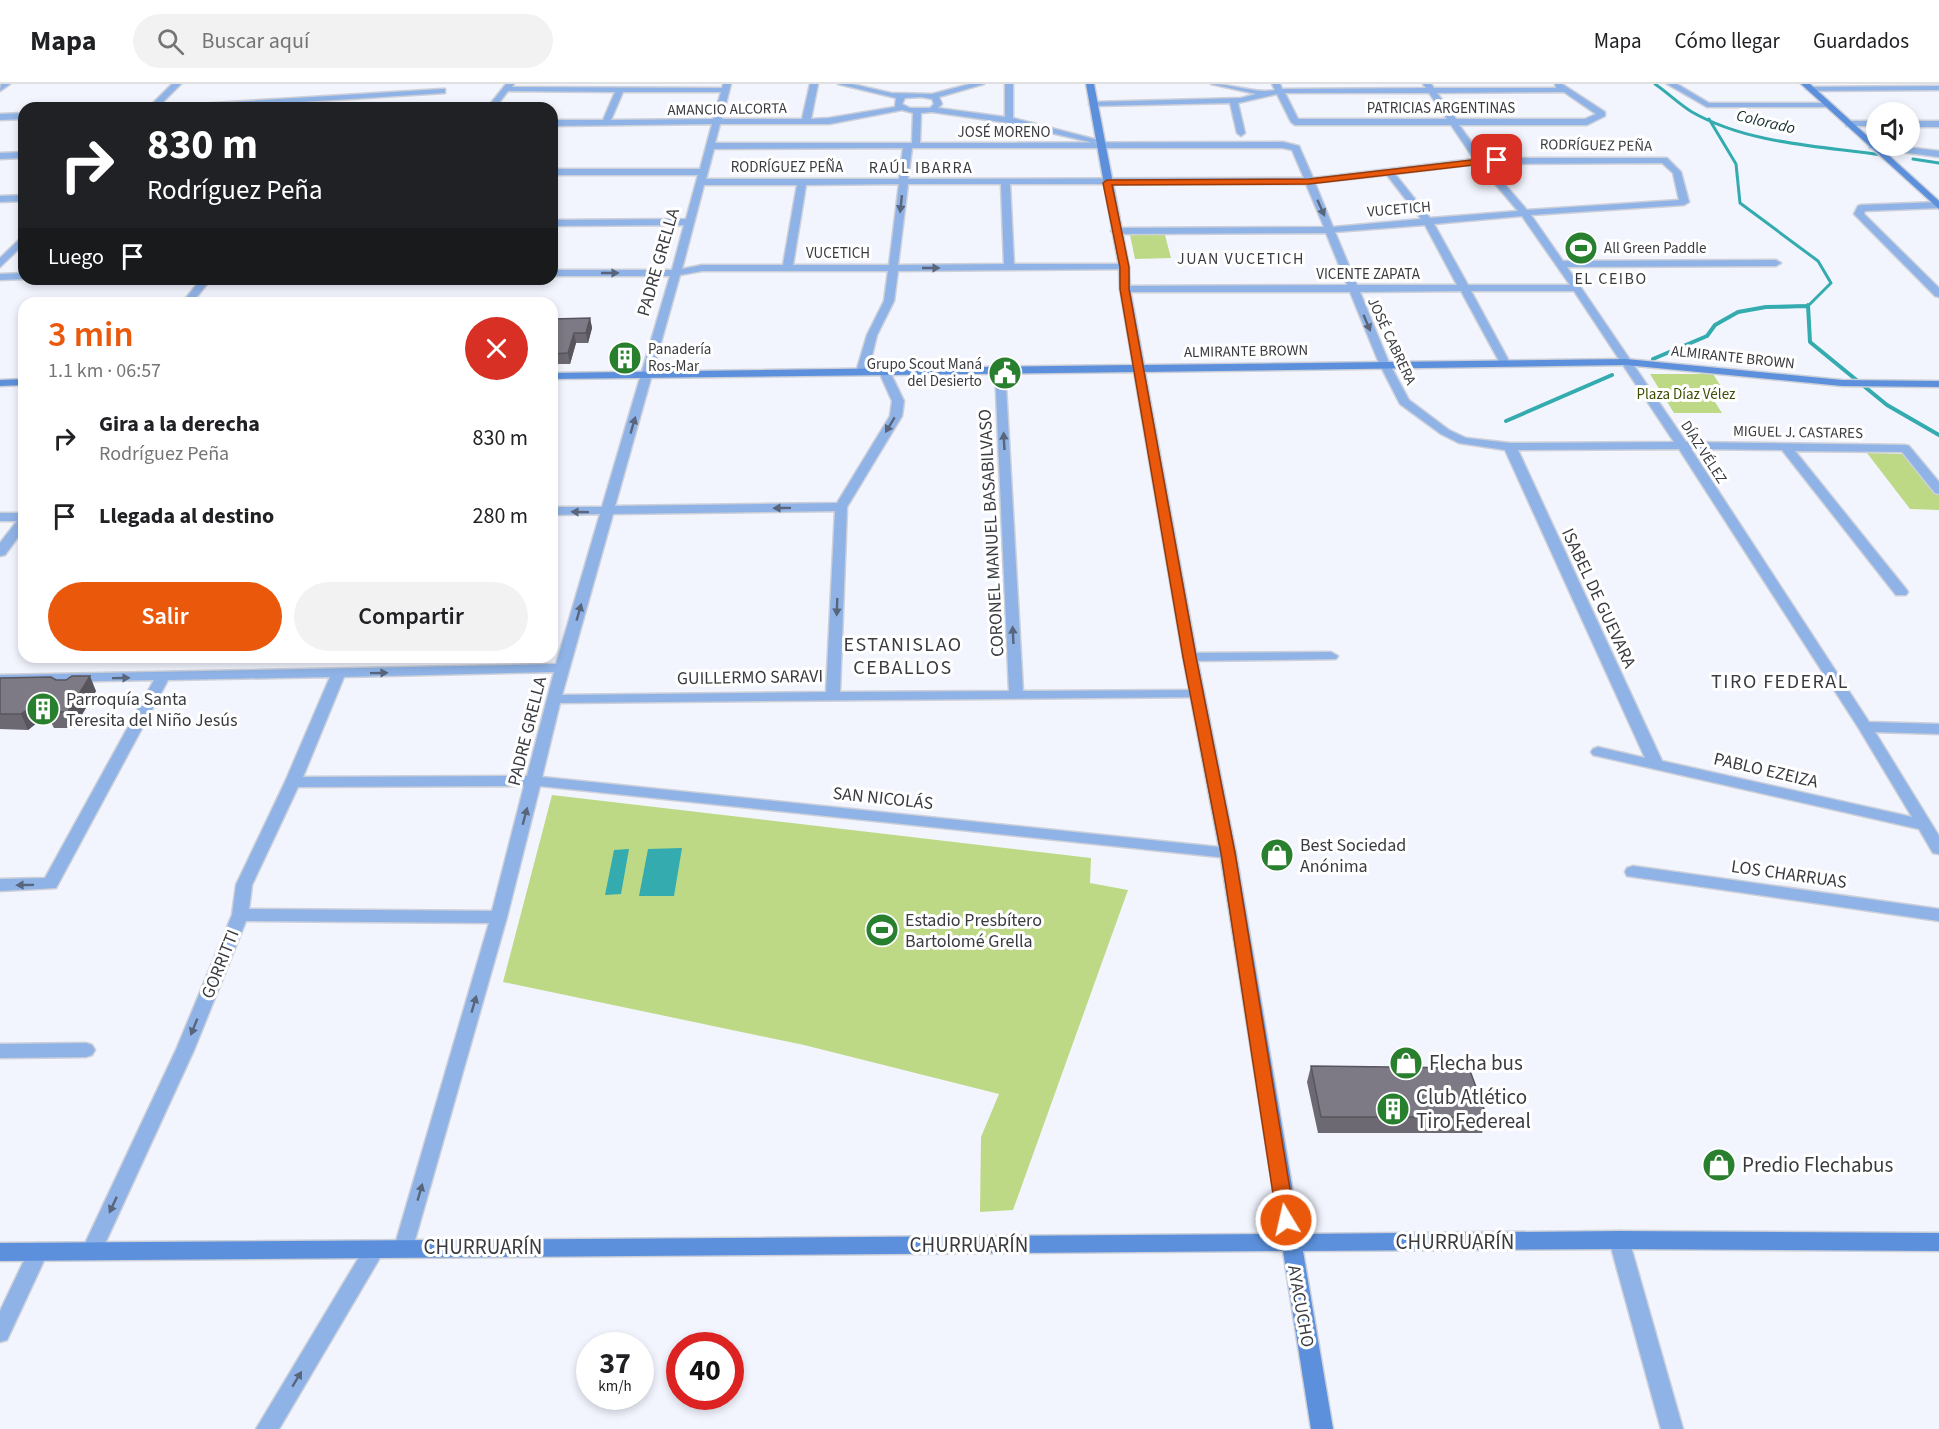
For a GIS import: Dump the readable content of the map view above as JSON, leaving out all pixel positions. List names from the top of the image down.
{
  "streets": {
    "main road": ["ALMIRANTE BROWN", "CHURRUARÍN", "AYACUCHO"],
    "street": [
      "PATRICIAS ARGENTINAS",
      "AMANCIO ALCORTA",
      "JOSÉ MORENO",
      "RODRÍGUEZ PEÑA",
      "VUCETICH",
      "PADRE GRELLA",
      "VICENTE ZAPATA",
      "JOSÉ CABRERA",
      "MIGUEL J. CASTARES",
      "DÍAZ VÉLEZ",
      "CORONEL MANUEL BASABILVASO",
      "ISABEL DE GUEVARA",
      "GUILLERMO SARAVI",
      "PABLO EZEIZA",
      "SAN NICOLÁS",
      "LOS CHARRUAS",
      "GORRITTI"
    ]
  },
  "crossings": [
    ["PATRICIAS ARGENTINAS", "DÍAZ VÉLEZ"],
    ["AMANCIO ALCORTA", "PADRE GRELLA"],
    ["JOSÉ MORENO", "PADRE GRELLA"],
    ["JOSÉ MORENO", "JOSÉ CABRERA"],
    ["JOSÉ MORENO", "AYACUCHO"],
    ["RODRÍGUEZ PEÑA", "VUCETICH"],
    ["RODRÍGUEZ PEÑA", "PADRE GRELLA"],
    ["RODRÍGUEZ PEÑA", "JOSÉ CABRERA"],
    ["RODRÍGUEZ PEÑA", "DÍAZ VÉLEZ"],
    ["RODRÍGUEZ PEÑA", "AYACUCHO"],
    ["VUCETICH", "PADRE GRELLA"],
    ["VUCETICH", "JOSÉ CABRERA"],
    ["VUCETICH", "DÍAZ VÉLEZ"],
    ["VUCETICH", "AYACUCHO"],
    ["PADRE GRELLA", "ALMIRANTE BROWN"],
    ["PADRE GRELLA", "GUILLERMO SARAVI"],
    ["PADRE GRELLA", "SAN NICOLÁS"],
    ["PADRE GRELLA", "CHURRUARÍN"],
    ["VICENTE ZAPATA", "JOSÉ CABRERA"],
    ["VICENTE ZAPATA", "DÍAZ VÉLEZ"],
    ["VICENTE ZAPATA", "AYACUCHO"],
    ["JOSÉ CABRERA", "ALMIRANTE BROWN"],
    ["JOSÉ CABRERA", "MIGUEL J. CASTARES"],
    ["JOSÉ CABRERA", "ISABEL DE GUEVARA"],
    ["ALMIRANTE BROWN", "DÍAZ VÉLEZ"],
    ["ALMIRANTE BROWN", "CORONEL MANUEL BASABILVASO"],
    ["ALMIRANTE BROWN", "AYACUCHO"],
    ["MIGUEL J. CASTARES", "DÍAZ VÉLEZ"],
    ["MIGUEL J. CASTARES", "ISABEL DE GUEVARA"],
    ["DÍAZ VÉLEZ", "PABLO EZEIZA"],
    ["CORONEL MANUEL BASABILVASO", "GUILLERMO SARAVI"],
    ["ISABEL DE GUEVARA", "PABLO EZEIZA"],
    ["GUILLERMO SARAVI", "AYACUCHO"],
    ["SAN NICOLÁS", "GORRITTI"],
    ["SAN NICOLÁS", "AYACUCHO"],
    ["GORRITTI", "CHURRUARÍN"],
    ["CHURRUARÍN", "AYACUCHO"]
  ],
  "one_way": ["PADRE GRELLA", "CORONEL MANUEL BASABILVASO", "GORRITTI"],
  "districts": [
    "RAÚL IBARRA",
    "JUAN VUCETICH",
    "EL CEIBO",
    "ESTANISLAO CEBALLOS",
    "TIRO FEDERAL"
  ],
  "water": ["Colorado"],
  "parks": ["Plaza Díaz Vélez"],
  "places": {
    "sports": ["All Green Paddle", "Estadio Presbítero Bartolomé Grella"],
    "building": ["Panadería Ros-Mar", "Parroquía Santa Teresita del Niño Jesús", "Club Atlético Tiro Federeal"],
    "public building": ["Grupo Scout Maná del Desierto"],
    "shop": ["Best Sociedad Anónima", "Flecha bus", "Predio Flechabus"]
  },
  "page": {
    "header": "Mapa",
    "search": "Buscar aquí",
    "nav": ["Mapa", "Cómo llegar", "Guardados"],
    "turn": ["830 m", "Rodríguez Peña"],
    "then": "Luego",
    "heading": ["3 min", "1.1 km · 06:57"],
    "list": [
      {
        "name": "Gira a la derecha",
        "note": "Rodríguez Peña",
        "value": "830 m"
      },
      {
        "name": "Llegada al destino",
        "value": "280 m"
      }
    ],
    "buttons": ["Salir", "Compartir"],
    "speed": "37 km/h",
    "limit": "40"
  }
}
